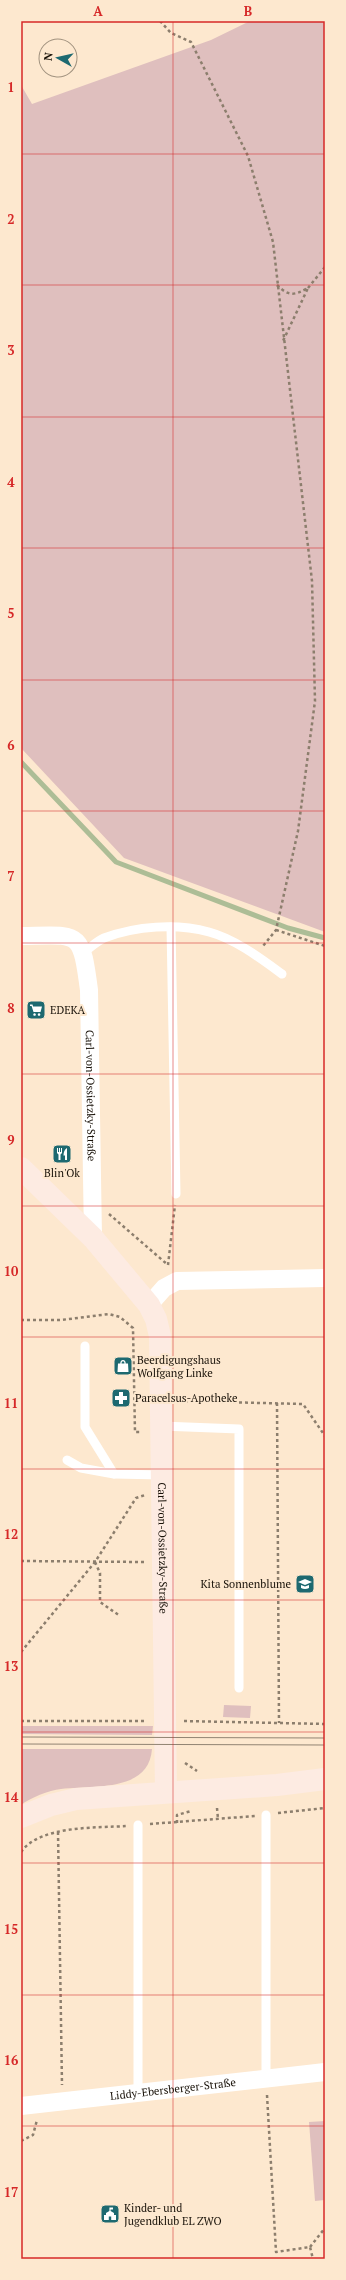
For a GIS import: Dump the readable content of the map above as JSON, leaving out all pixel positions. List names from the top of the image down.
{
  "streets": {
    "street": ["Carl-von-Ossietzky-Straße", "Liddy-Ebersberger-Straße"]
  },
  "places": {
    "supermarket": ["EDEKA"],
    "restaurant": ["Blin'Ok"],
    "shop": ["Beerdigungshaus Wolfgang Linke"],
    "pharmacy": ["Paracelsus-Apotheke"],
    "school or university": ["Kita Sonnenblume"],
    "public building": ["Kinder- und Jugendklub EL ZWO"]
  },
  "north": "left",
  "grid": {
    "columns": ["A", "B"],
    "rows": [
      "1",
      "2",
      "3",
      "4",
      "5",
      "6",
      "7",
      "8",
      "9",
      "10",
      "11",
      "12",
      "13",
      "14",
      "15",
      "16",
      "17"
    ]
  }
}
